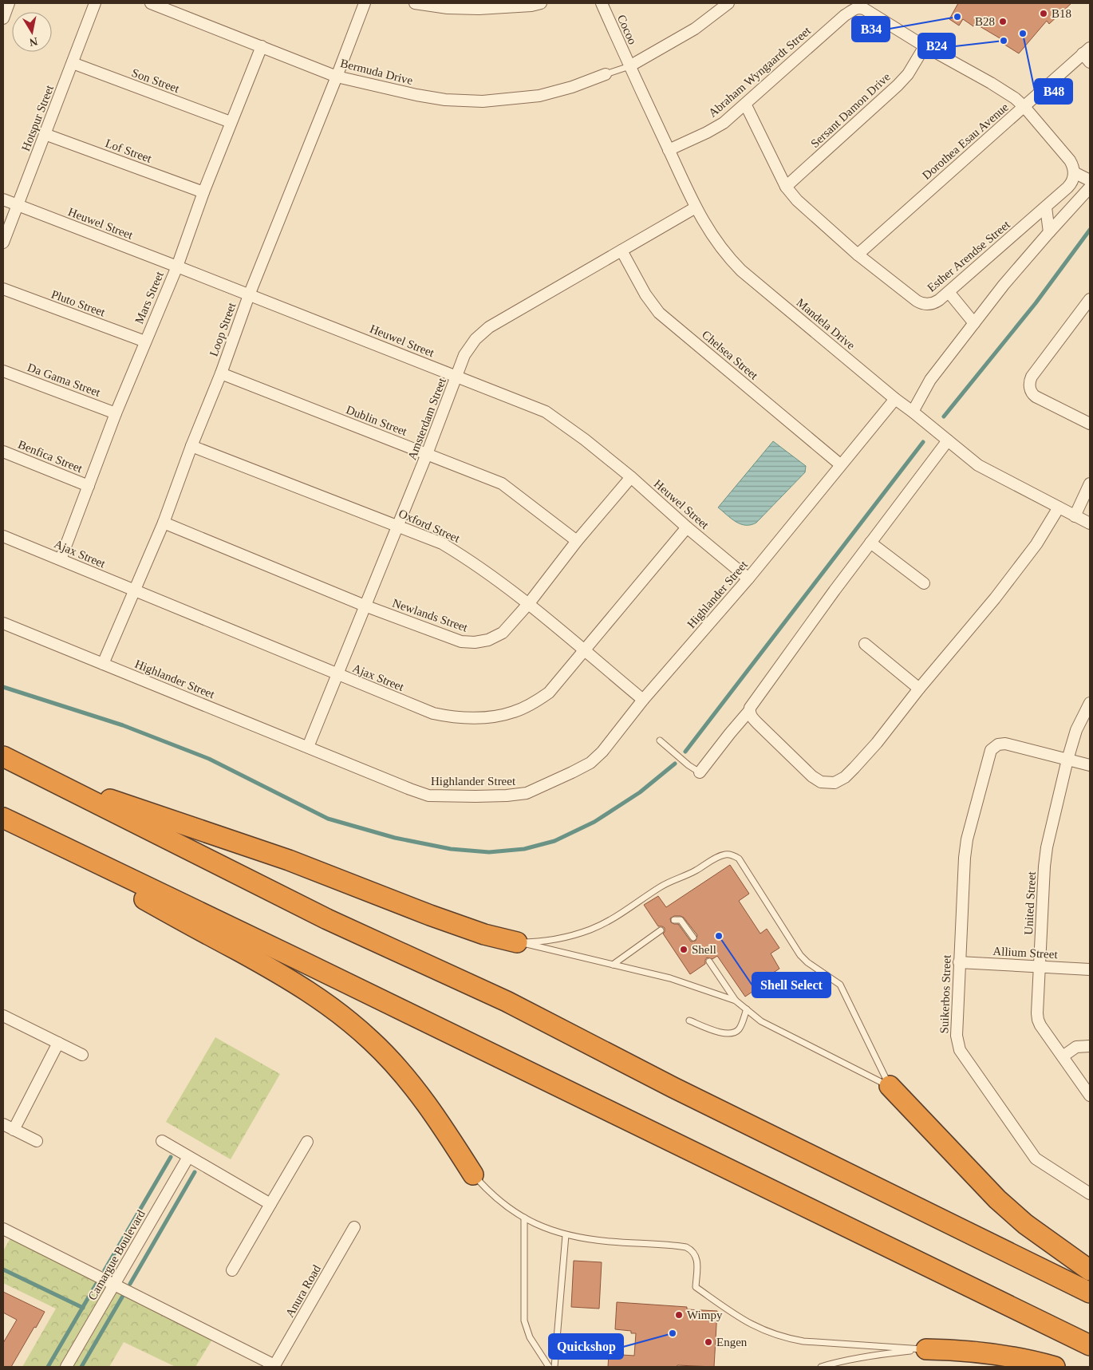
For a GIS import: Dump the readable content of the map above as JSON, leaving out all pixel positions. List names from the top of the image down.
{
  "streets": {
    "street": [
      "Cocoo",
      "Bermuda Drive",
      "Abraham Wyngaardt Street",
      "Son Street",
      "Sersant Damon Drive",
      "Hotspur Street",
      "Dorothea Esau Avenue",
      "Lof Street",
      "Heuwel Street",
      "Esther Arendse Street",
      "Mars Street",
      "Pluto Street",
      "Mandela Drive",
      "Loop Street",
      "Chelsea Street",
      "Da Gama Street",
      "Amsterdam Street",
      "Dublin Street",
      "Benfica Street",
      "Oxford Street",
      "Ajax Street",
      "Highlander Street",
      "Newlands Street",
      "United Street",
      "Allium Street",
      "Suikerbos Street",
      "Camargue Boulevard",
      "Anura Road"
    ]
  },
  "crossings": [
    ["Cocoo", "Mandela Drive"],
    ["Bermuda Drive", "Mars Street"],
    ["Bermuda Drive", "Loop Street"],
    ["Abraham Wyngaardt Street", "Sersant Damon Drive"],
    ["Abraham Wyngaardt Street", "Esther Arendse Street"],
    ["Abraham Wyngaardt Street", "Mandela Drive"],
    ["Son Street", "Hotspur Street"],
    ["Son Street", "Mars Street"],
    ["Sersant Damon Drive", "Esther Arendse Street"],
    ["Hotspur Street", "Lof Street"],
    ["Hotspur Street", "Heuwel Street"],
    ["Dorothea Esau Avenue", "Esther Arendse Street"],
    ["Lof Street", "Mars Street"],
    ["Heuwel Street", "Mars Street"],
    ["Heuwel Street", "Loop Street"],
    ["Heuwel Street", "Amsterdam Street"],
    ["Heuwel Street", "Ajax Street"],
    ["Heuwel Street", "Highlander Street"],
    ["Heuwel Street", "Newlands Street"],
    ["Mars Street", "Pluto Street"],
    ["Mars Street", "Da Gama Street"],
    ["Mars Street", "Benfica Street"],
    ["Mars Street", "Ajax Street"],
    ["Mandela Drive", "Amsterdam Street"],
    ["Mandela Drive", "Highlander Street"],
    ["Loop Street", "Dublin Street"],
    ["Loop Street", "Oxford Street"],
    ["Loop Street", "Ajax Street"],
    ["Loop Street", "Highlander Street"],
    ["Loop Street", "Newlands Street"],
    ["Chelsea Street", "Amsterdam Street"],
    ["Chelsea Street", "Highlander Street"],
    ["Amsterdam Street", "Dublin Street"],
    ["Amsterdam Street", "Oxford Street"],
    ["Amsterdam Street", "Ajax Street"],
    ["Amsterdam Street", "Highlander Street"],
    ["Amsterdam Street", "Newlands Street"],
    ["Dublin Street", "Newlands Street"],
    ["Oxford Street", "Ajax Street"],
    ["Oxford Street", "Highlander Street"],
    ["Oxford Street", "Newlands Street"],
    ["United Street", "Allium Street"],
    ["United Street", "Suikerbos Street"],
    ["Allium Street", "Suikerbos Street"]
  ],
  "places": [
    "B18",
    "B34",
    "B28",
    "B48",
    "B24",
    "Shell Select",
    "Shell",
    "Wimpy",
    "Quickshop",
    "Engen"
  ],
  "north": "bottom"
}
